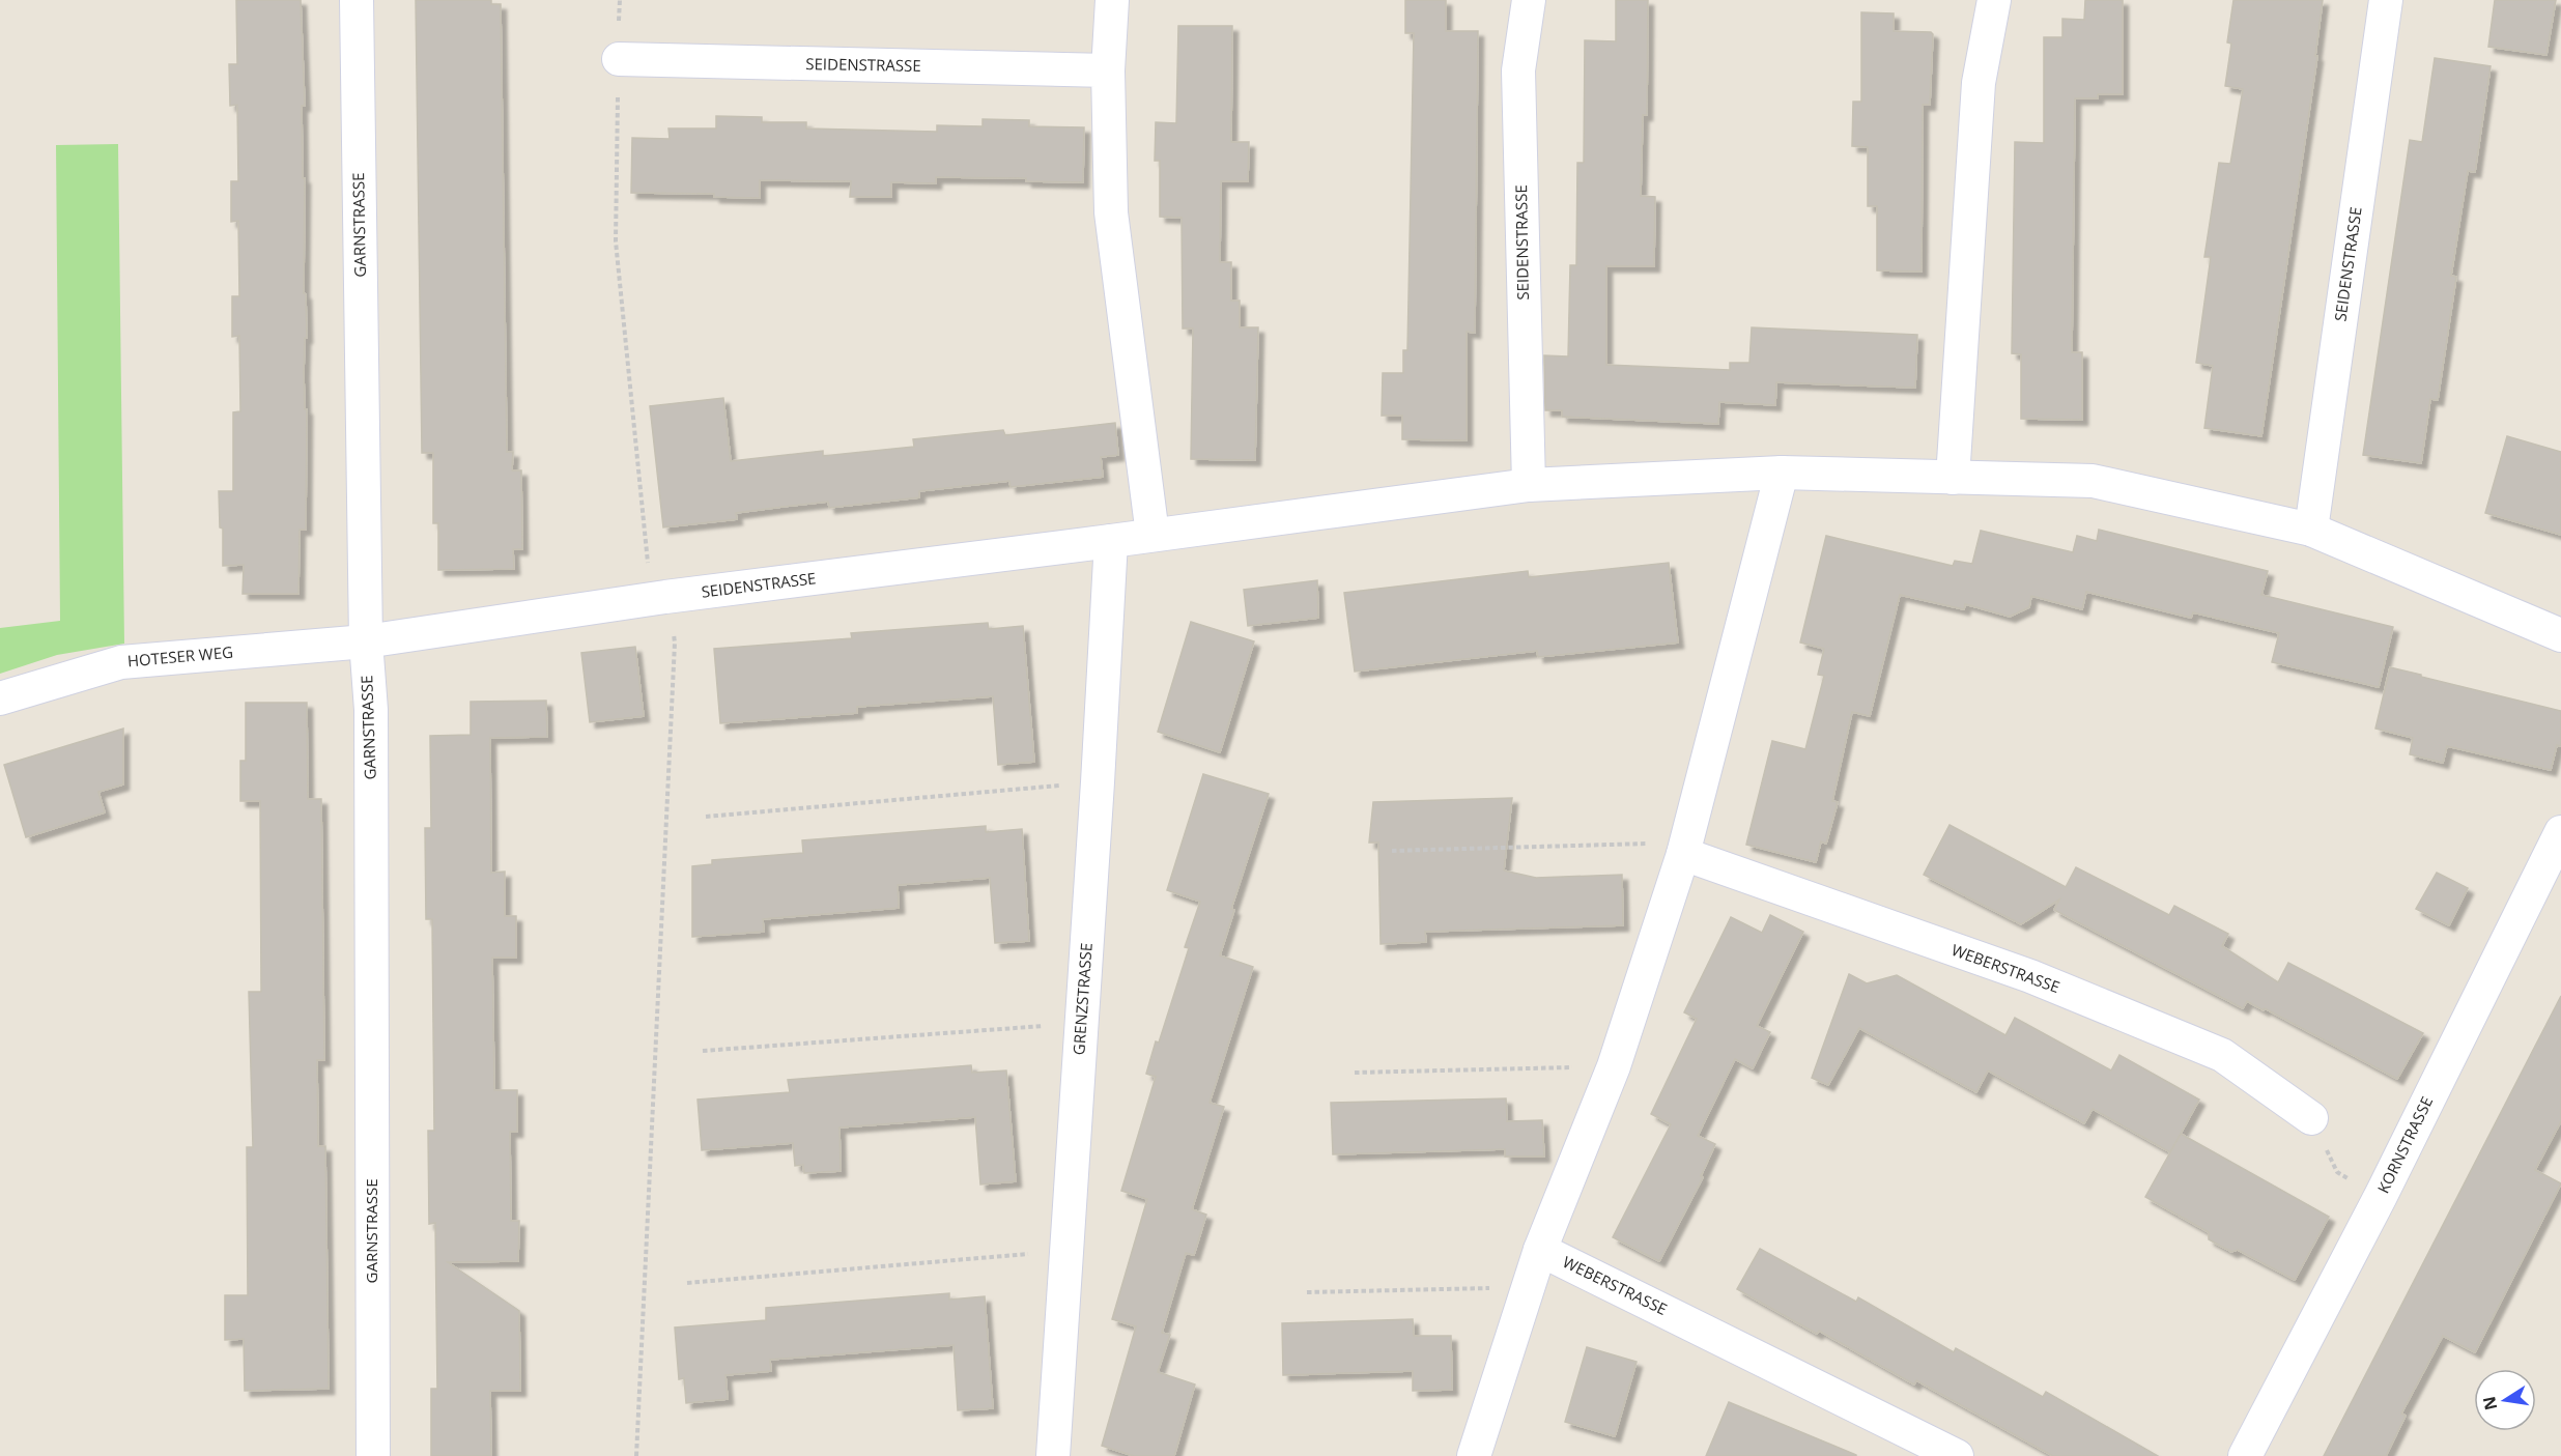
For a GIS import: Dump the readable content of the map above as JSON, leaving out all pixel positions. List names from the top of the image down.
{
  "streets": {
    "street": [
      "SEIDENSTRASSE",
      "GARNSTRASSE",
      "HOTESER WEG",
      "WEBERSTRASSE",
      "GRENZSTRASSE",
      "KORNSTRASSE"
    ]
  },
  "crossings": [
    ["SEIDENSTRASSE", "GARNSTRASSE"],
    ["SEIDENSTRASSE", "HOTESER WEG"],
    ["SEIDENSTRASSE", "GRENZSTRASSE"],
    ["GARNSTRASSE", "HOTESER WEG"]
  ],
  "north": "left"
}
